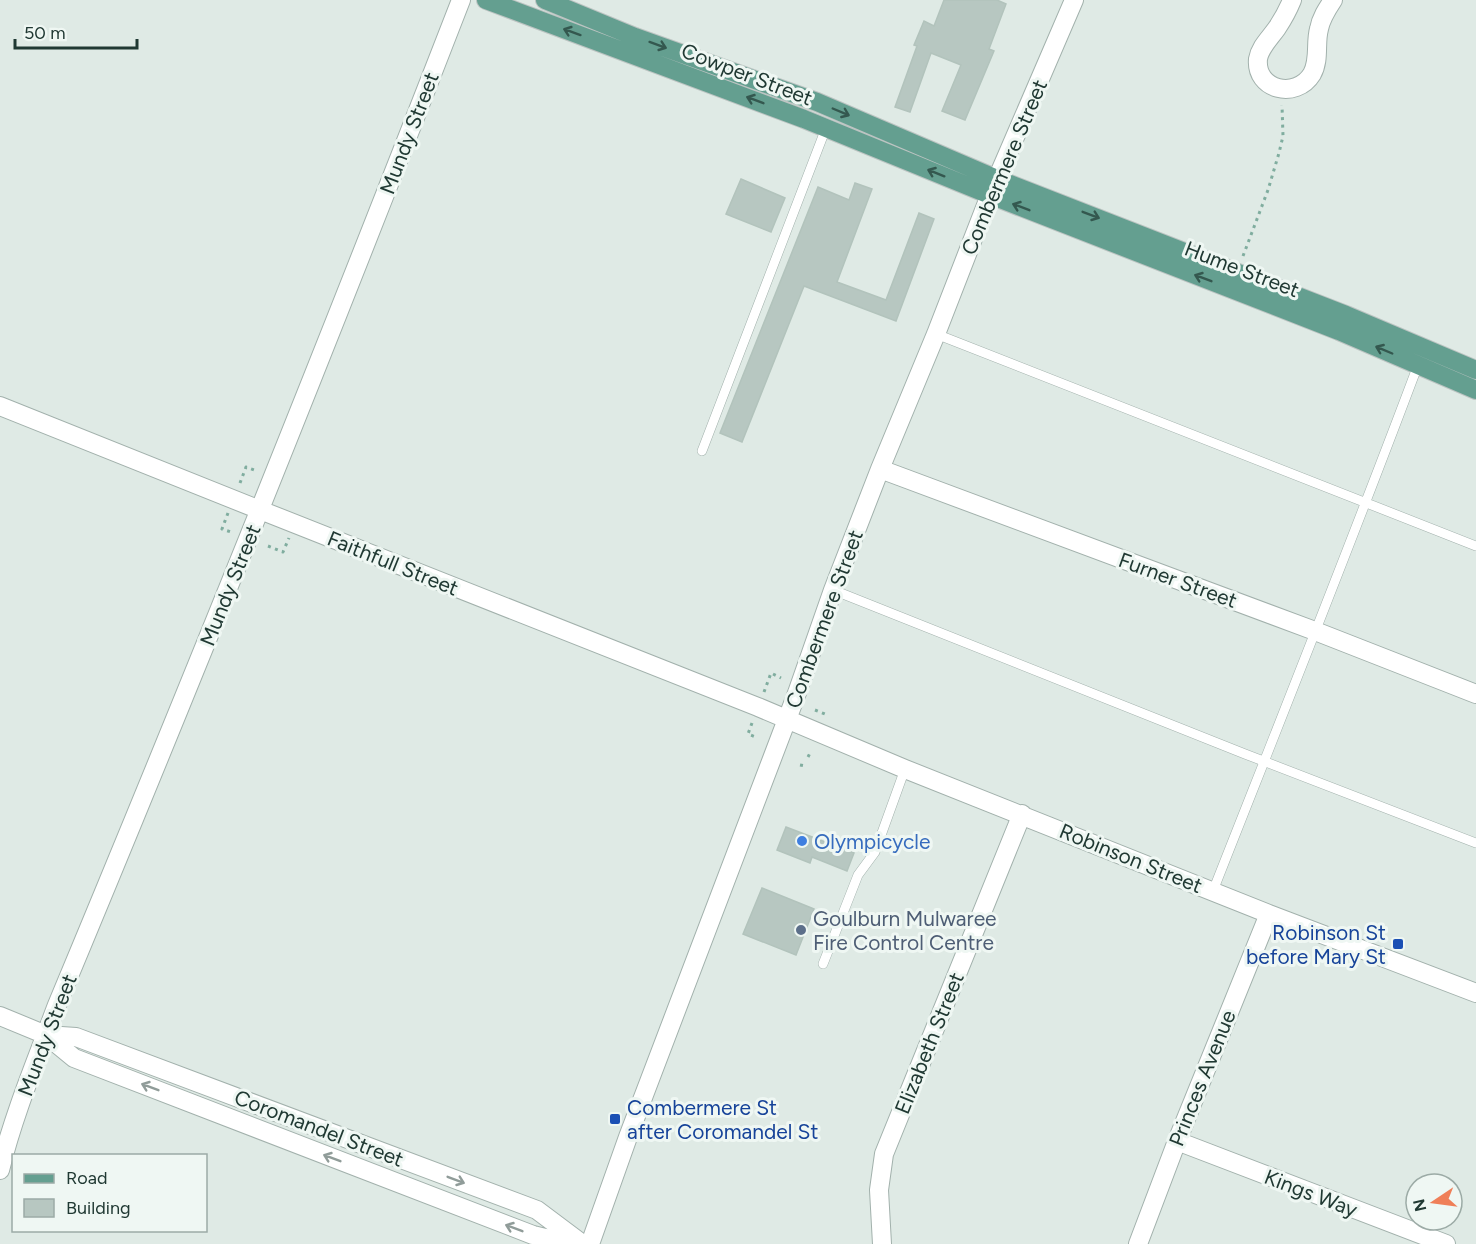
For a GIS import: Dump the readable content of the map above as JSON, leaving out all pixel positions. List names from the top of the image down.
{
  "streets": {
    "main road": ["Cowper Street", "Hume Street"],
    "street": [
      "Mundy Street",
      "Combermere Street",
      "Faithfull Street",
      "Furner Street",
      "Robinson Street",
      "Elizabeth Street",
      "Princes Avenue",
      "Coromandel Street",
      "Kings Way"
    ]
  },
  "crossings": [
    ["Cowper Street", "Combermere Street"],
    ["Cowper Street", "Hume Street"],
    ["Mundy Street", "Faithfull Street"],
    ["Mundy Street", "Coromandel Street"],
    ["Combermere Street", "Hume Street"],
    ["Combermere Street", "Faithfull Street"],
    ["Combermere Street", "Furner Street"],
    ["Combermere Street", "Robinson Street"],
    ["Faithfull Street", "Robinson Street"],
    ["Robinson Street", "Elizabeth Street"],
    ["Robinson Street", "Princes Avenue"],
    ["Princes Avenue", "Kings Way"]
  ],
  "places": {
    "other": ["Olympicycle", "Goulburn Mulwaree Fire Control Centre"],
    "transit": ["Robinson St before Mary St", "Combermere St after Coromandel St"]
  },
  "legend": ["Road", "Building"],
  "scale_bar": "50 m",
  "north": "left"
}
